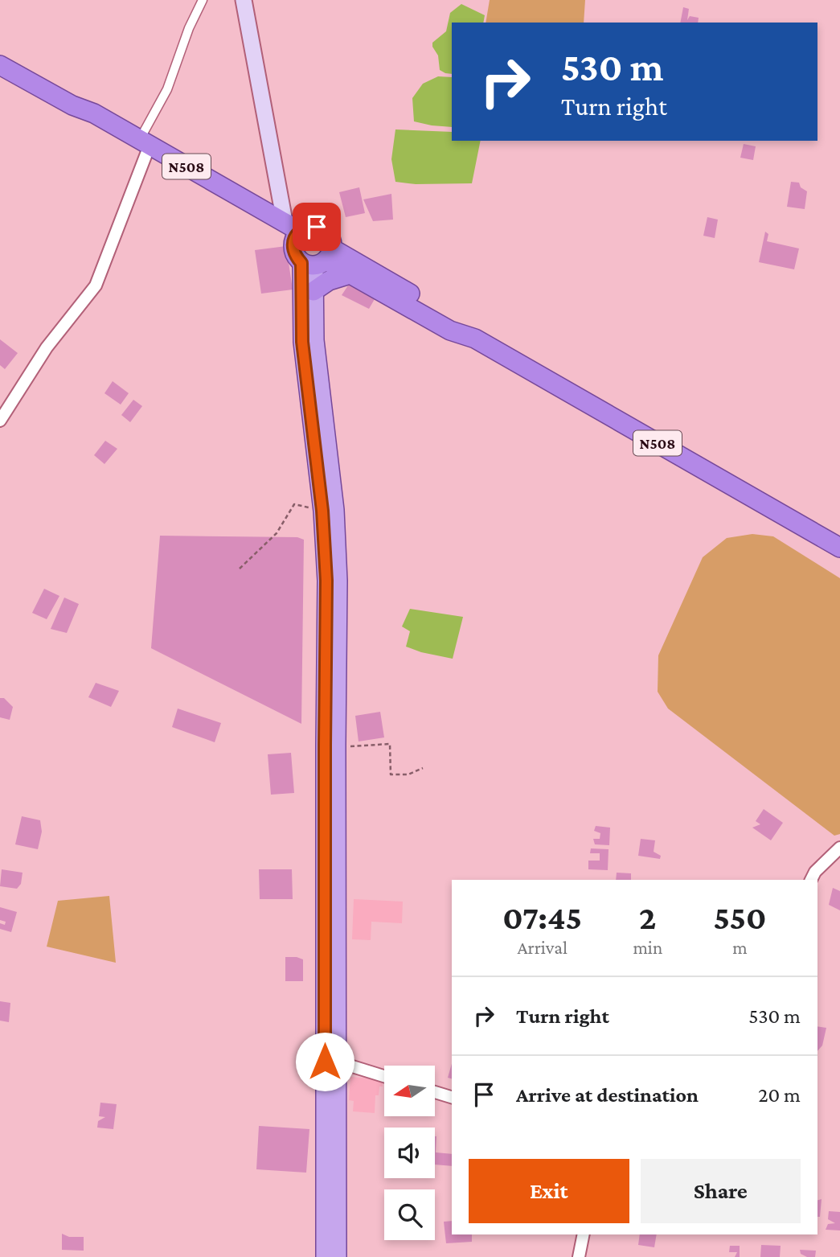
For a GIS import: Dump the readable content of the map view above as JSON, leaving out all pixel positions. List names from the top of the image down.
{
  "streets": {
    "highway": ["N508"]
  },
  "north": "left",
  "page": {
    "turn": ["530 m", "Turn right"],
    "eta": [
      "07:45",
      "Arrival",
      "2",
      "min",
      "550",
      "m"
    ],
    "list": [
      {
        "name": "Turn right",
        "value": "530 m"
      },
      {
        "name": "Arrive at destination",
        "value": "20 m"
      }
    ],
    "buttons": ["Exit", "Share"]
  }
}
